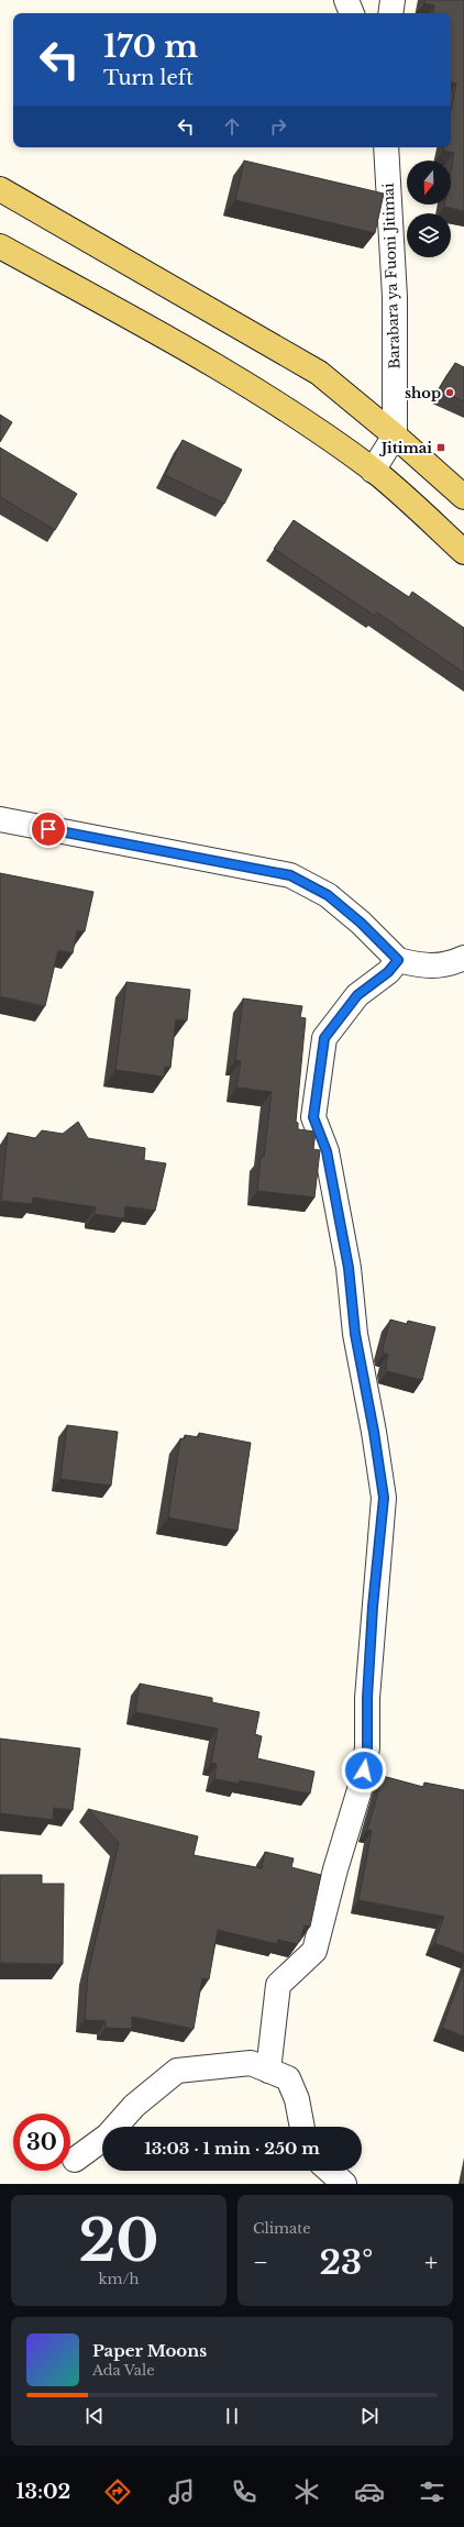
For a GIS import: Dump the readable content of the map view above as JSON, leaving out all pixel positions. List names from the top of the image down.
{
  "streets": {
    "street": ["Barabara ya Fuoni Jitimai"]
  },
  "places": {
    "other": ["shop"],
    "transit": ["Jitimai"]
  },
  "north": "bottom",
  "page": {
    "turn": ["170 m", "Turn left"],
    "limit": "30",
    "trip": "13:03 · 1 min · 250 m",
    "tile": [
      ["20", "km/h"],
      "Climate"
    ],
    "heat": ["−", "23°", "+"],
    "song": ["Paper Moons", "Ada Vale"],
    "tabs": "13:02"
  }
}
